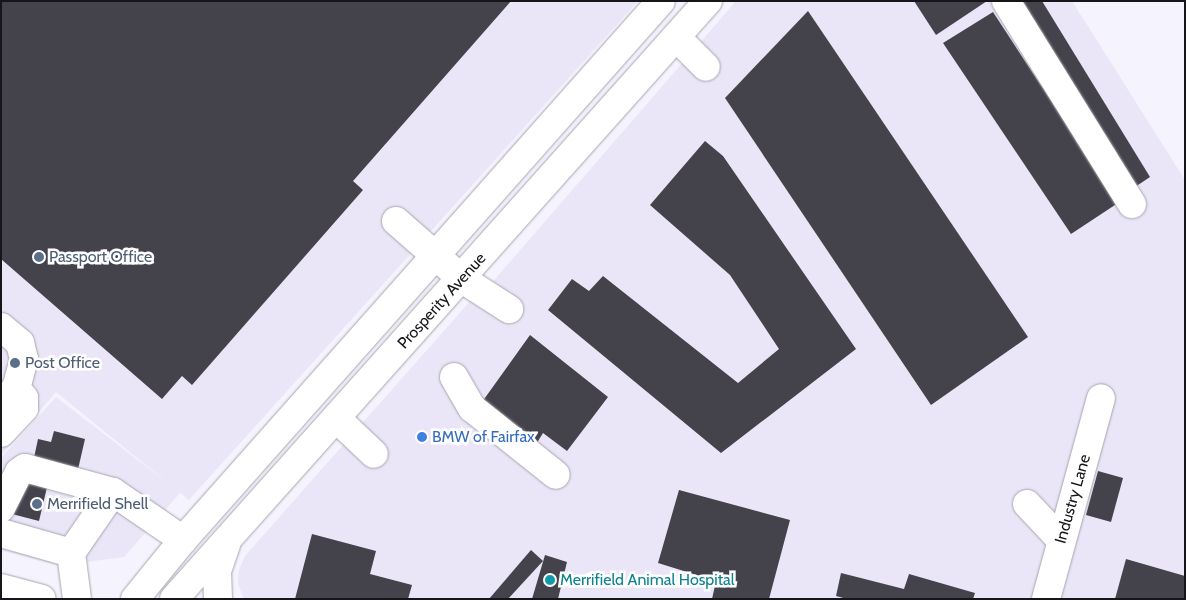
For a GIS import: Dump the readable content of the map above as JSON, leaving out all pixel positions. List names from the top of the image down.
{
  "streets": {
    "main road": ["Prosperity Avenue", "Industry Lane"]
  },
  "places": [
    "Passport Office",
    "Post Office",
    "BMW of Fairfax",
    "Merrifield Shell",
    "Merrifield Animal Hospital"
  ]
}
